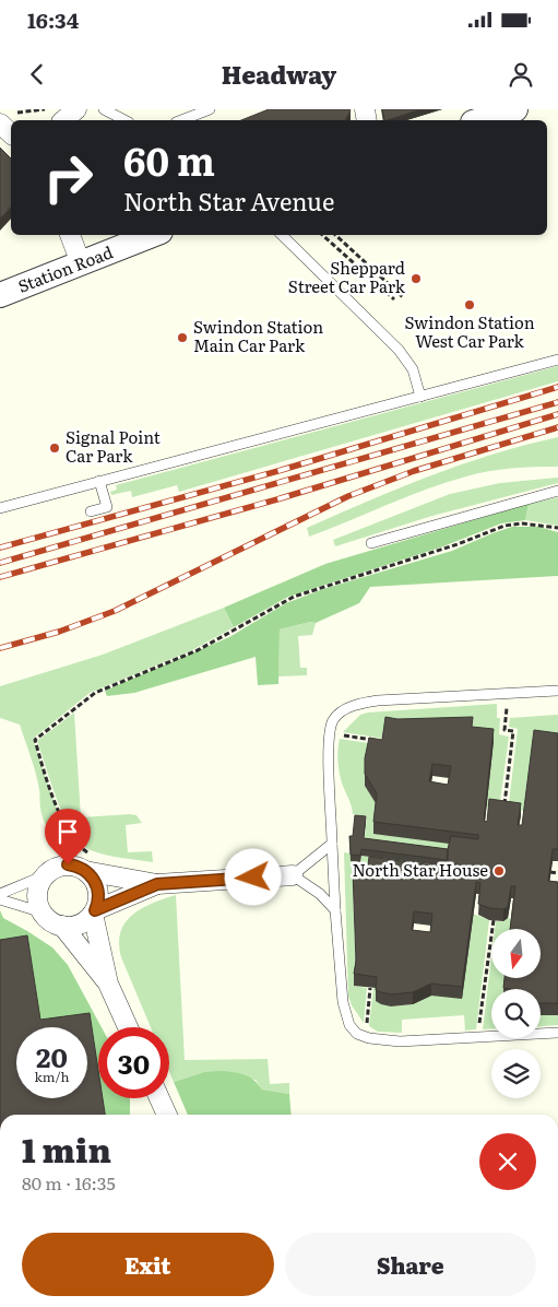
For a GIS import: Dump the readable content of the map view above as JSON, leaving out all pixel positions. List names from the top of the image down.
{
  "streets": {
    "street": ["Station Road"]
  },
  "places": [
    "Sheppard Street Car Park",
    "Swindon Station West Car Park",
    "Swindon Station Main Car Park",
    "Signal Point Car Park",
    "North Star House"
  ],
  "north": "bottom",
  "page": {
    "status": "16:34",
    "header": "Headway",
    "turn": ["60 m", "North Star Avenue"],
    "speed": "20 km/h",
    "limit": "30",
    "heading": ["1 min", "80 m · 16:35"],
    "buttons": ["Exit", "Share"]
  }
}
